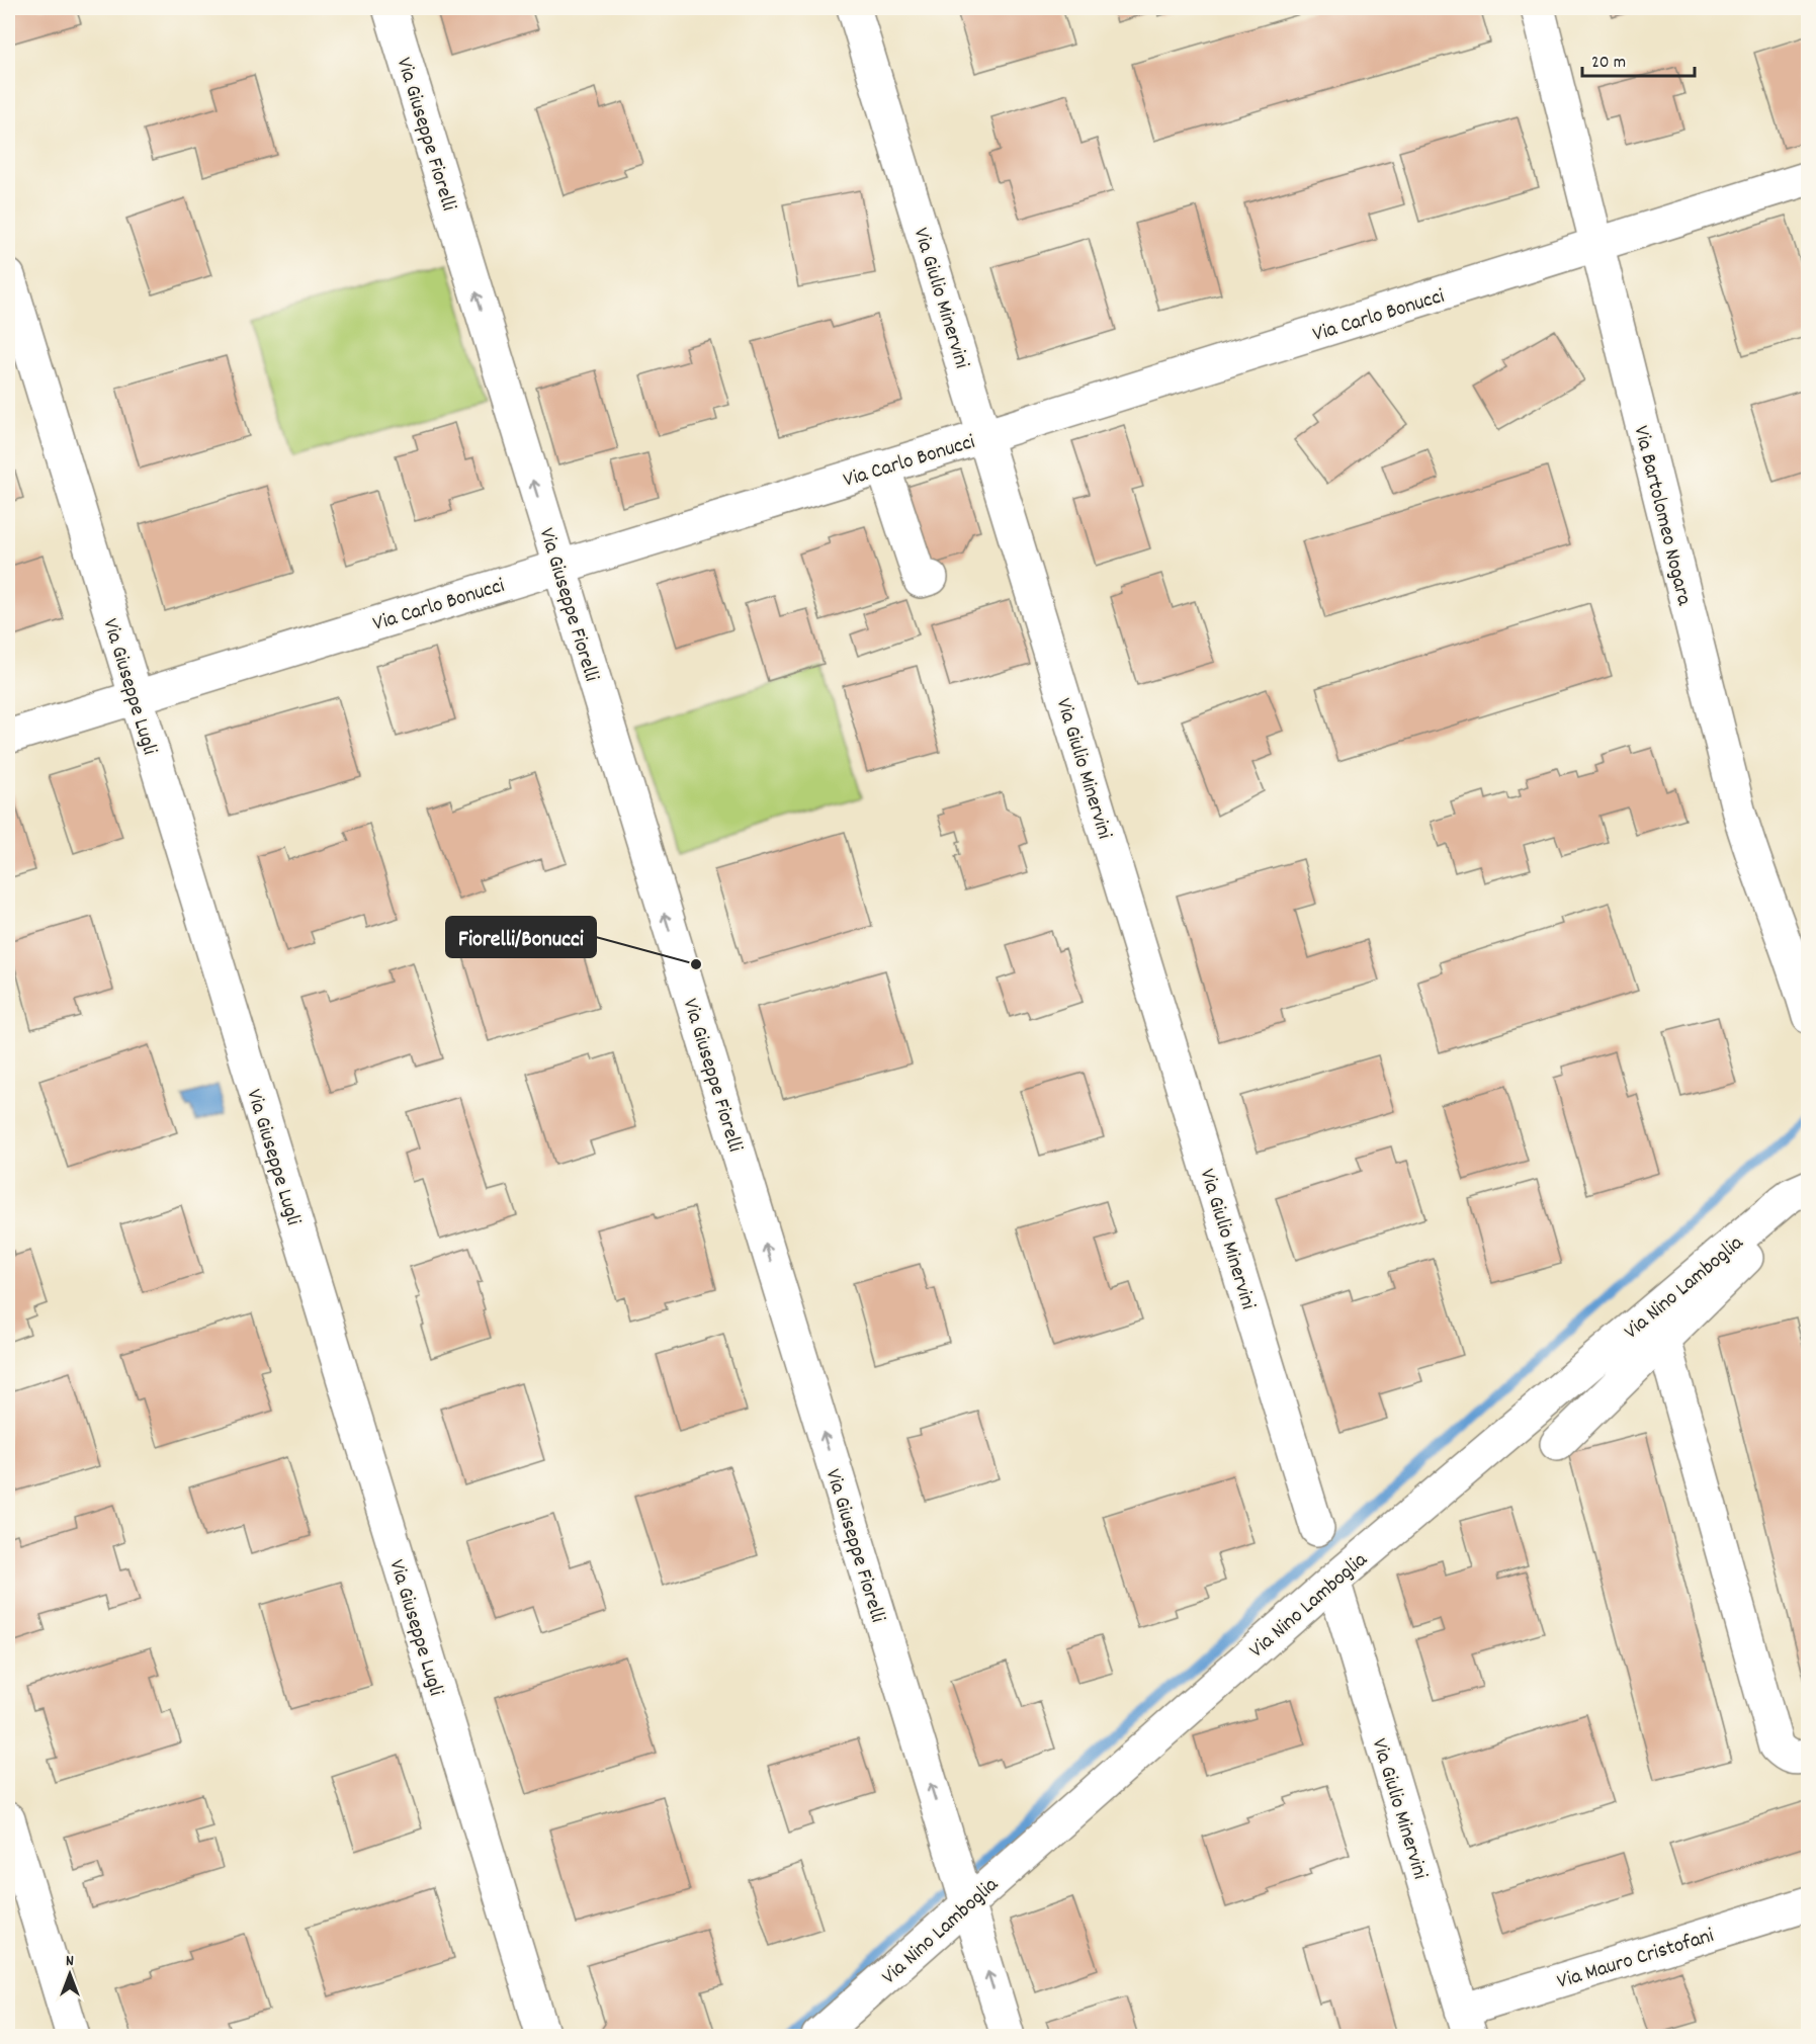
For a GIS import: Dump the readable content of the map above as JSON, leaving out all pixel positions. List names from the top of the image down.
{
  "streets": {
    "street": [
      "Via Giuseppe Fiorelli",
      "Via Giulio Minervini",
      "Via Carlo Bonucci",
      "Via Bartolomeo Nogara",
      "Via Giuseppe Lugli",
      "Via Nino Lamboglia",
      "Via Mauro Cristofani"
    ]
  },
  "crossings": [
    ["Via Giuseppe Fiorelli", "Via Carlo Bonucci"],
    ["Via Giuseppe Fiorelli", "Via Nino Lamboglia"],
    ["Via Giulio Minervini", "Via Carlo Bonucci"],
    ["Via Giulio Minervini", "Via Nino Lamboglia"],
    ["Via Giulio Minervini", "Via Mauro Cristofani"],
    ["Via Carlo Bonucci", "Via Bartolomeo Nogara"],
    ["Via Carlo Bonucci", "Via Giuseppe Lugli"]
  ],
  "one_way": ["Via Giuseppe Fiorelli"],
  "places": ["Fiorelli/Bonucci"],
  "scale_bar": "20 m",
  "north": "top"
}
